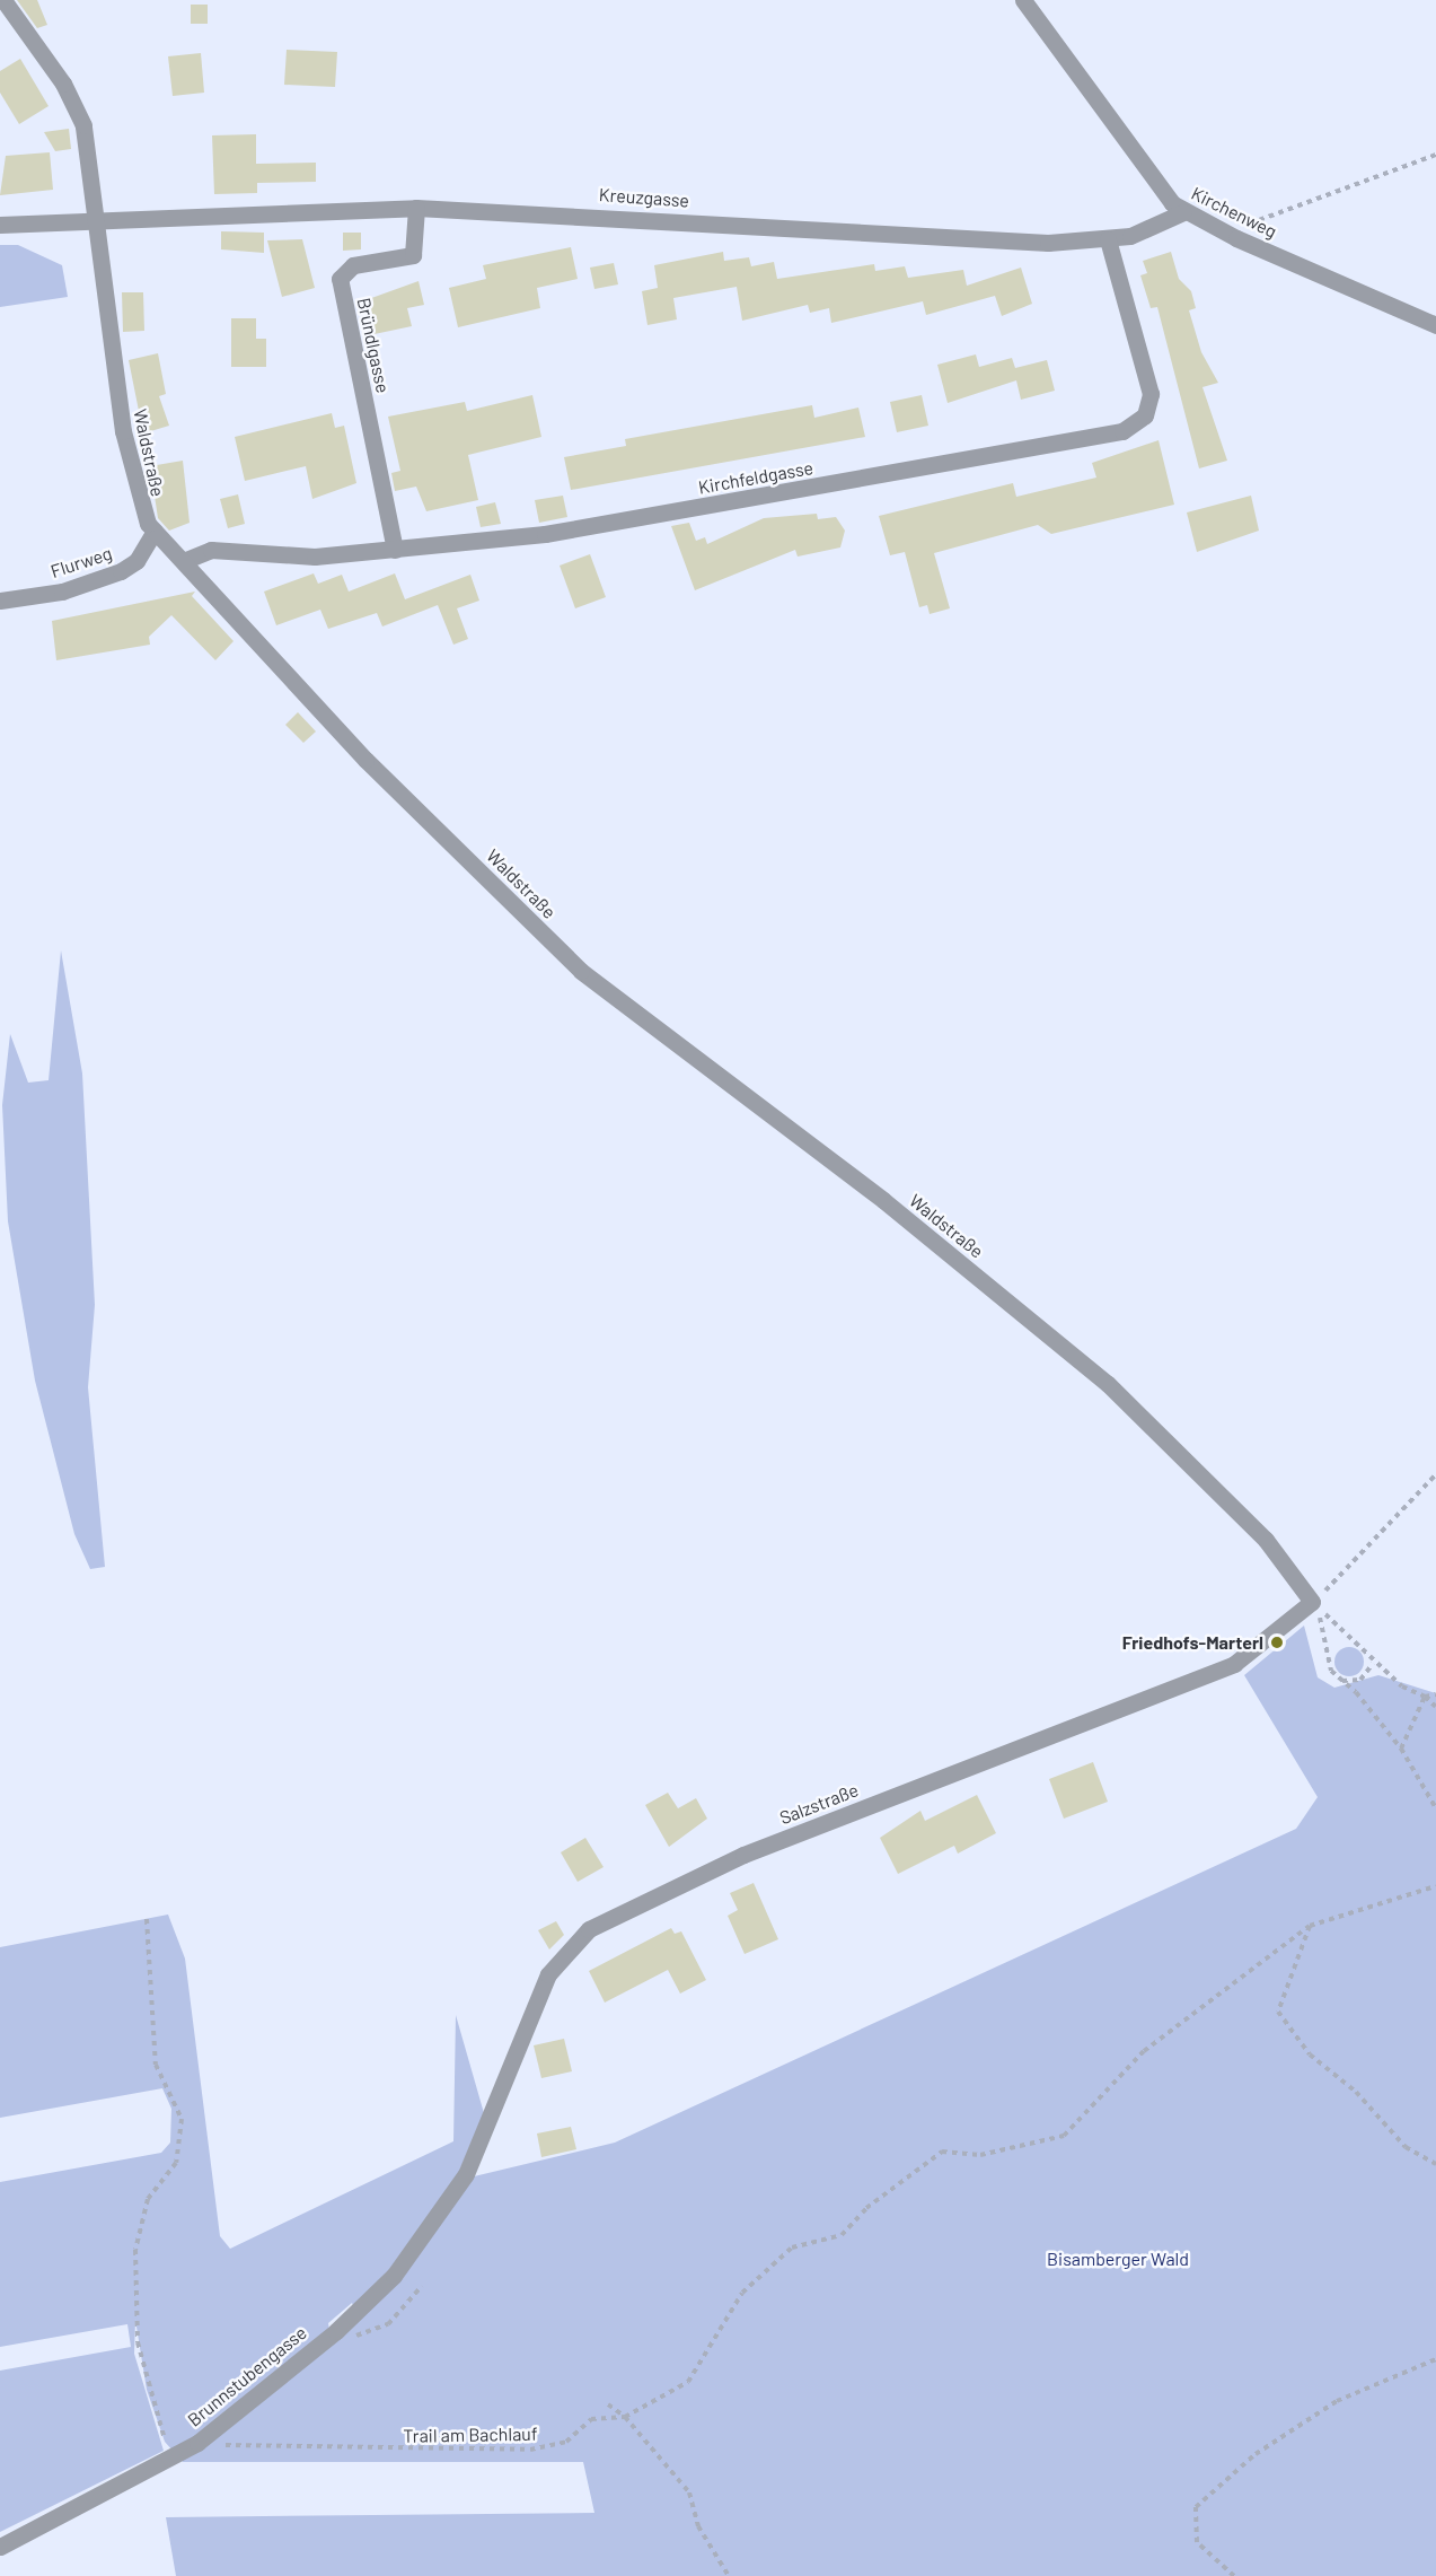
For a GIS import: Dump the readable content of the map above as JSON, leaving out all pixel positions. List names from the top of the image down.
{
  "streets": {
    "street": [
      "Kreuzgasse",
      "Kirchenweg",
      "Bründlgasse",
      "Waldstraße",
      "Kirchfeldgasse",
      "Flurweg",
      "Salzstraße",
      "Brunnstubengasse"
    ],
    "path": ["Trail am Bachlauf"]
  },
  "crossings": [
    ["Kreuzgasse", "Kirchenweg"],
    ["Kreuzgasse", "Bründlgasse"],
    ["Kreuzgasse", "Waldstraße"],
    ["Kreuzgasse", "Kirchfeldgasse"],
    ["Bründlgasse", "Kirchfeldgasse"],
    ["Waldstraße", "Kirchfeldgasse"],
    ["Waldstraße", "Flurweg"],
    ["Waldstraße", "Salzstraße"],
    ["Salzstraße", "Brunnstubengasse"],
    ["Brunnstubengasse", "Trail am Bachlauf"]
  ],
  "parks": ["Bisamberger Wald"],
  "places": ["Friedhofs-Marterl"]
}
